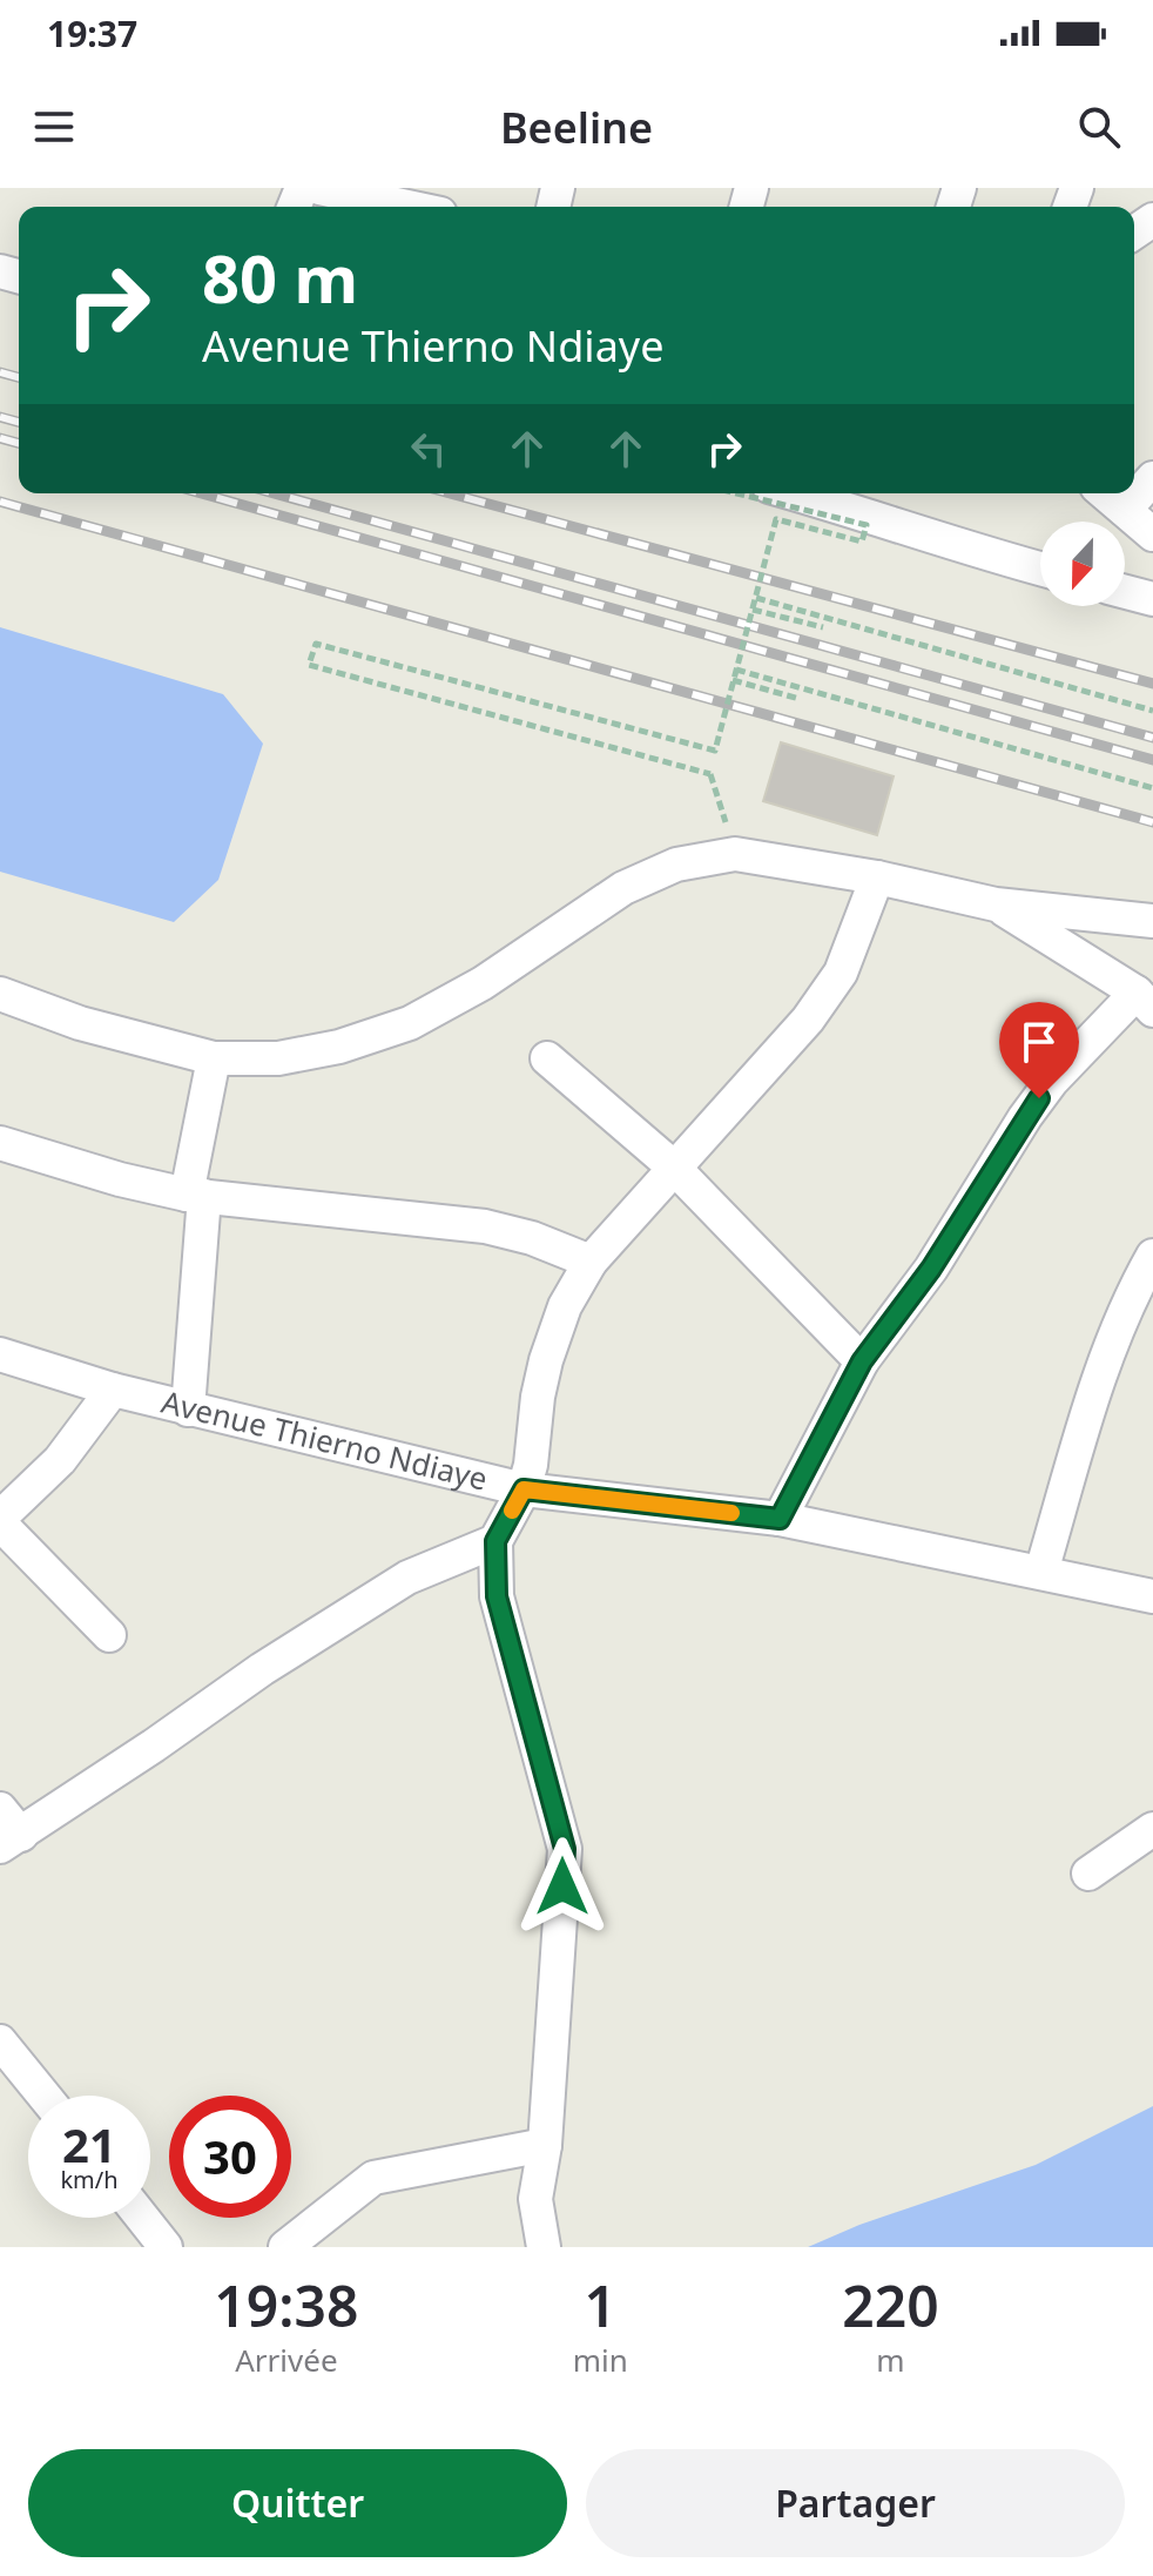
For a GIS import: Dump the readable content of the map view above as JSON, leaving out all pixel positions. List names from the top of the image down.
{
  "streets": {
    "street": ["Avenue Thierno Ndiaye"]
  },
  "north": "bottom",
  "page": {
    "status": "19:37",
    "header": "Beeline",
    "turn": ["80 m", "Avenue Thierno Ndiaye"],
    "speed": "21 km/h",
    "limit": "30",
    "eta": [
      "19:38",
      "Arrivée",
      "1",
      "min",
      "220",
      "m"
    ],
    "buttons": ["Quitter", "Partager"]
  }
}
